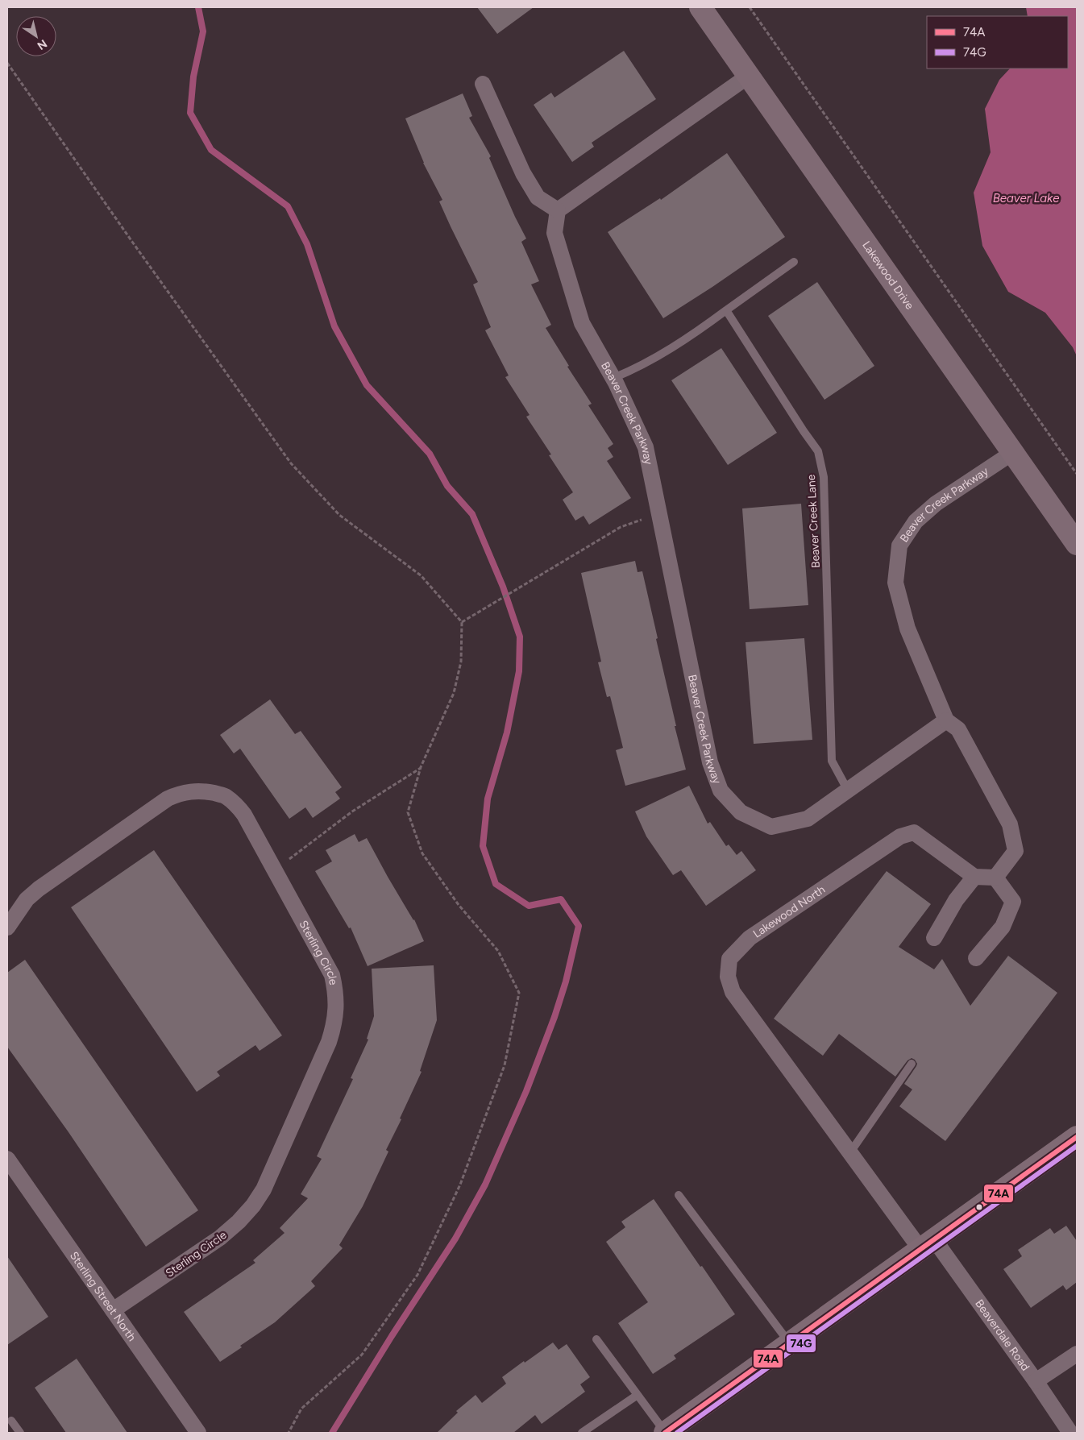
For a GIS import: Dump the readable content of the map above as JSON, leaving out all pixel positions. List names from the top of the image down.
{
  "streets": {
    "street": [
      "Lakewood Drive",
      "Beaver Creek Parkway",
      "Lakewood North",
      "Sterling Circle",
      "Sterling Street North",
      "Beaverdale Road"
    ],
    "lane": ["Beaver Creek Lane"]
  },
  "crossings": [
    ["Lakewood Drive", "Beaver Creek Parkway"],
    ["Beaver Creek Parkway", "Beaver Creek Lane"],
    ["Lakewood North", "Beaverdale Road"],
    ["Sterling Circle", "Sterling Street North"]
  ],
  "water": ["Beaver Lake"],
  "lines": ["transit line 74A", "transit line 74G"],
  "legend": ["74A", "74G"],
  "north": "bottom right"
}
